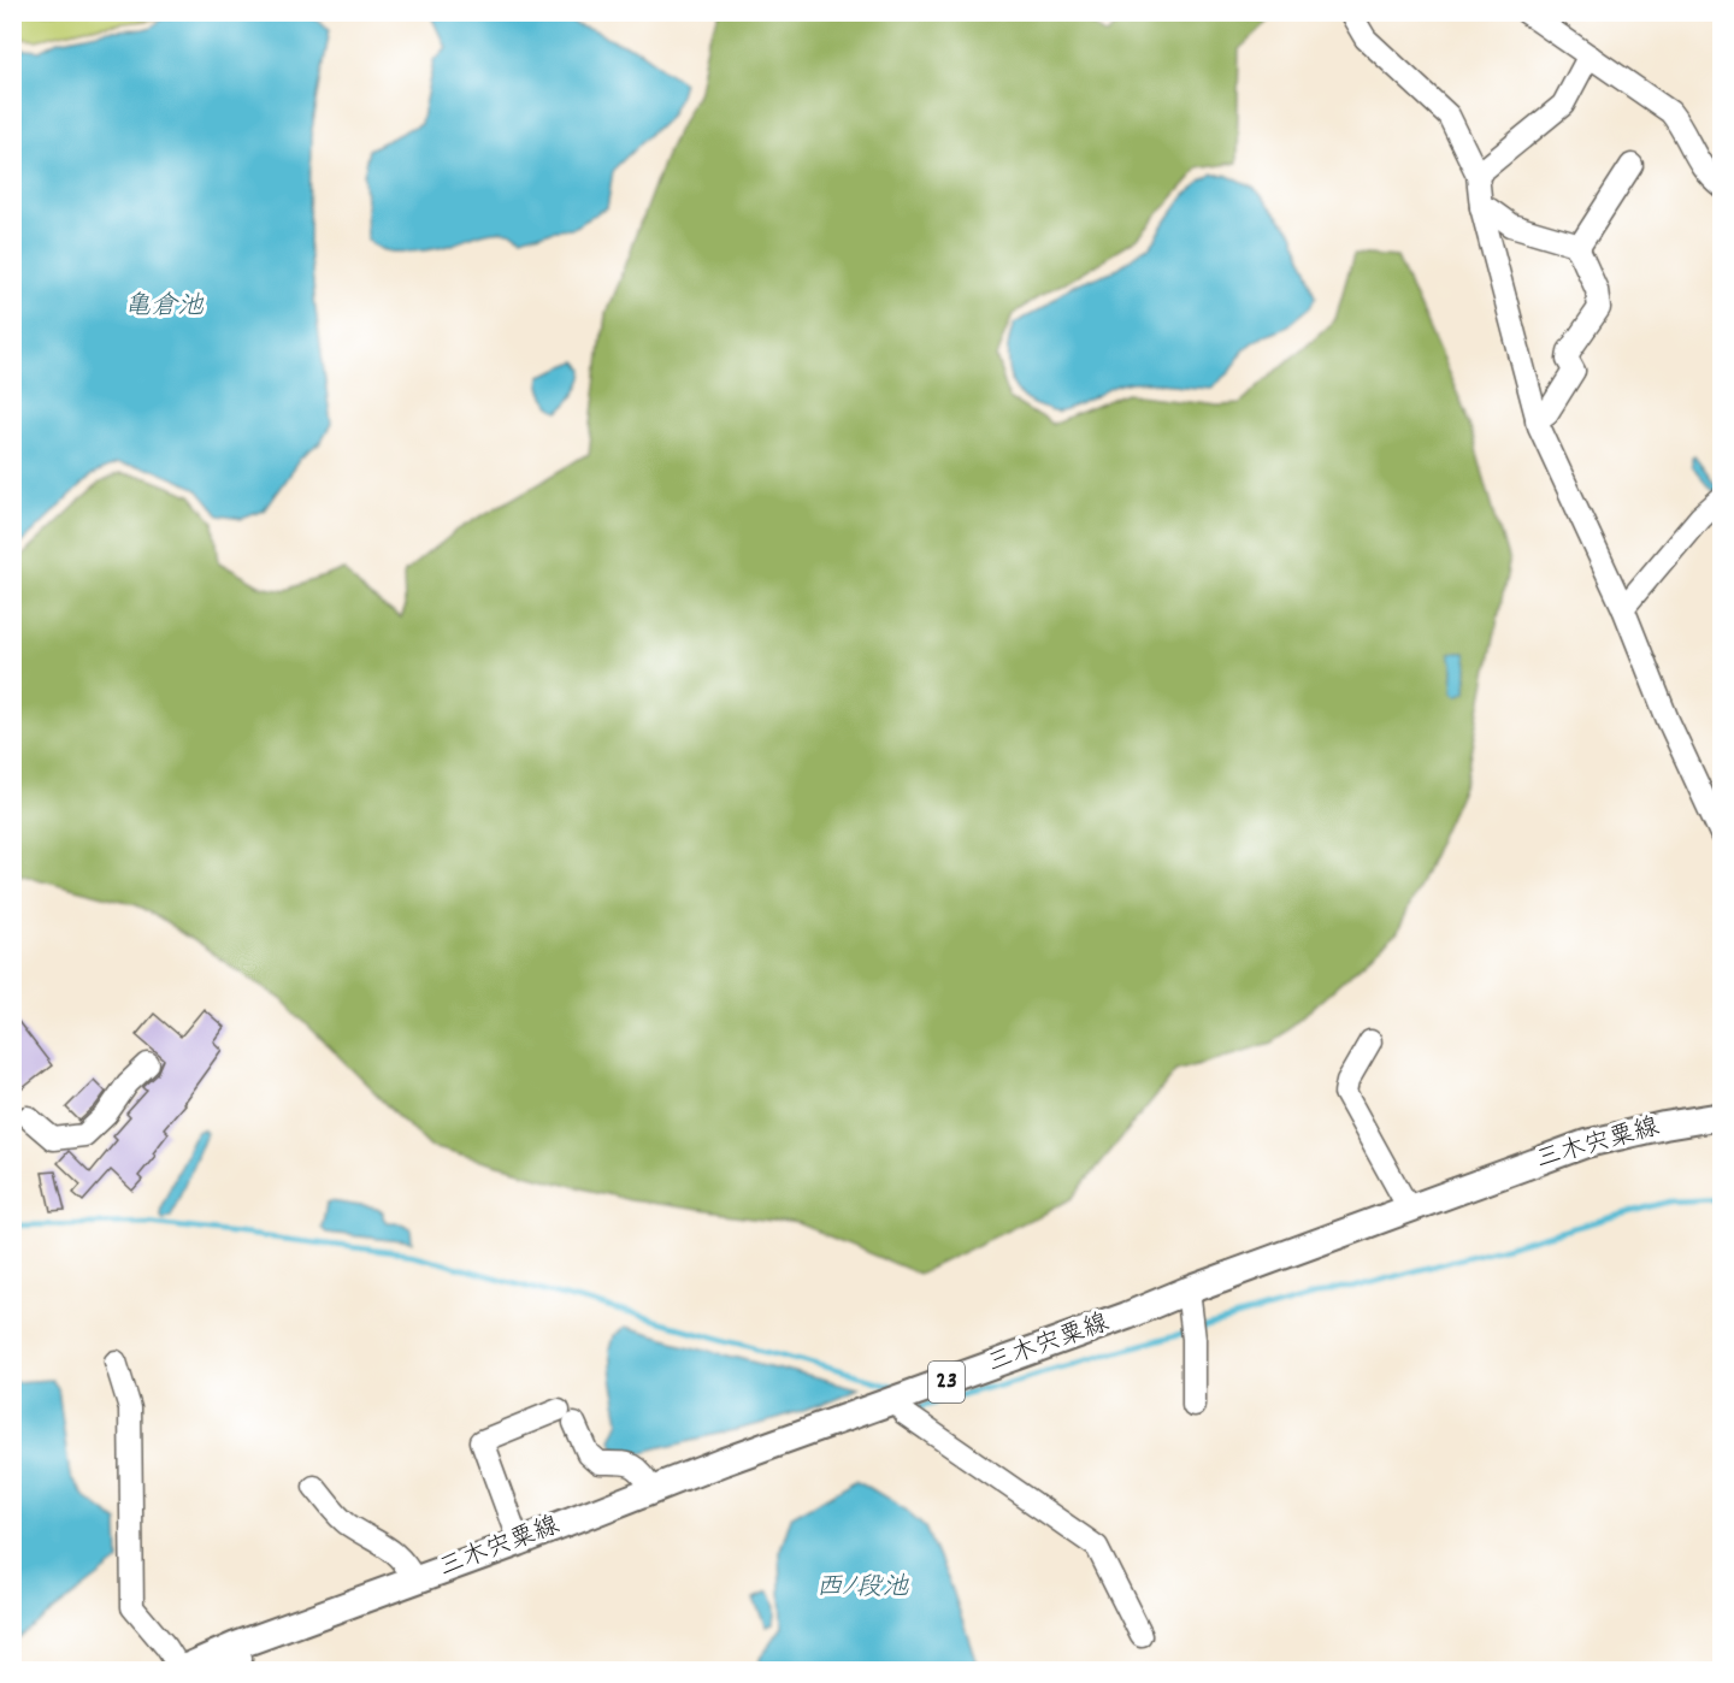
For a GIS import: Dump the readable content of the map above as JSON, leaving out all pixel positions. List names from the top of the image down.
{
  "streets": {
    "main road": ["三木宍粟線", "23"]
  },
  "water": ["亀倉池", "西ﾉ段池"]
}
